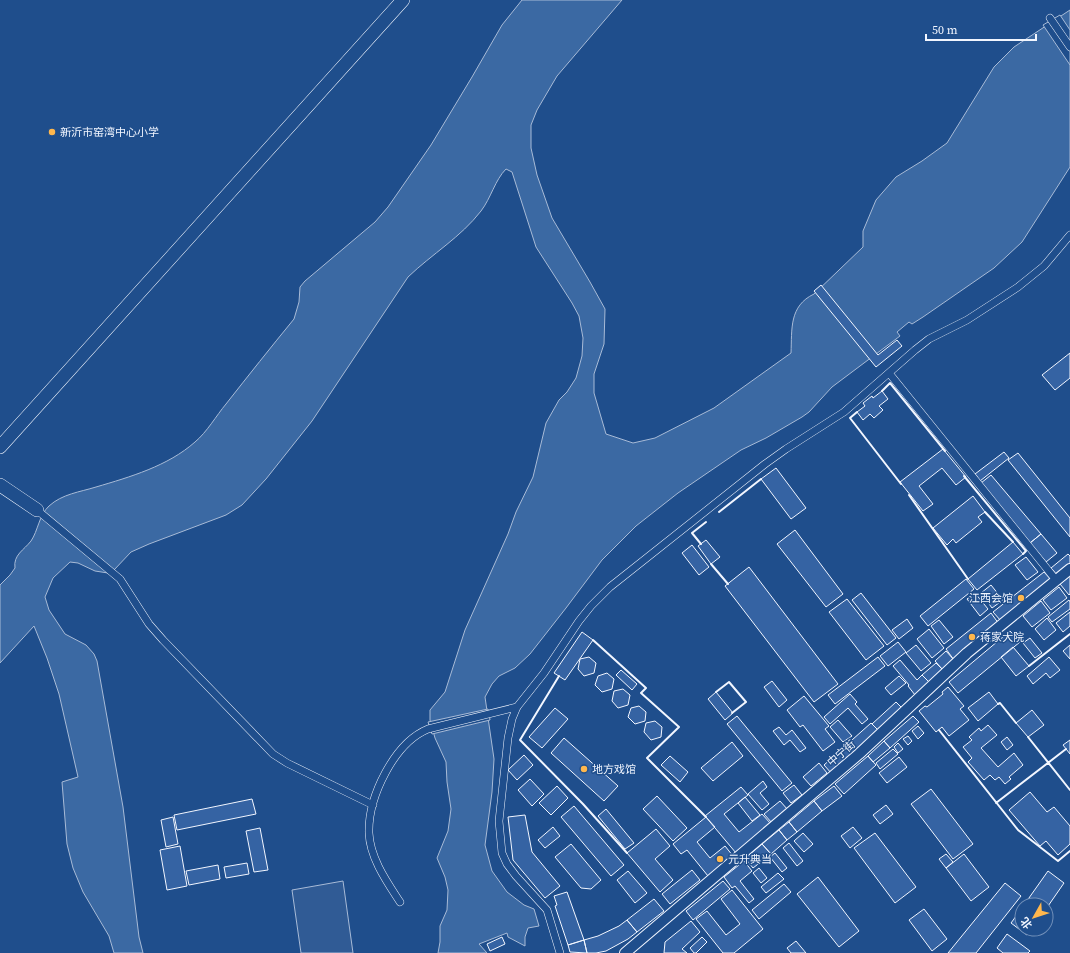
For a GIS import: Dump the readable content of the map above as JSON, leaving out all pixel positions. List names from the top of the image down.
{
  "streets": {
    "street": ["中宁街"]
  },
  "places": [
    "新沂市窑湾中心小学",
    "江西会馆",
    "蒋家大院",
    "地方戏馆",
    "元升典当"
  ],
  "scale_bar": "50 m",
  "north": "bottom left"
}
